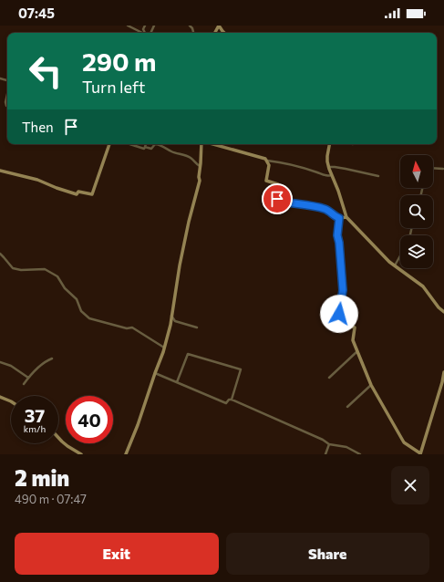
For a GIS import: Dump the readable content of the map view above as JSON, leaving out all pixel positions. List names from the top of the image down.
{
  "north": "top",
  "page": {
    "status": "07:45",
    "turn": ["290 m", "Turn left"],
    "then": "Then",
    "speed": "37 km/h",
    "limit": "40",
    "heading": ["2 min", "490 m · 07:47"],
    "buttons": ["Exit", "Share"]
  }
}
